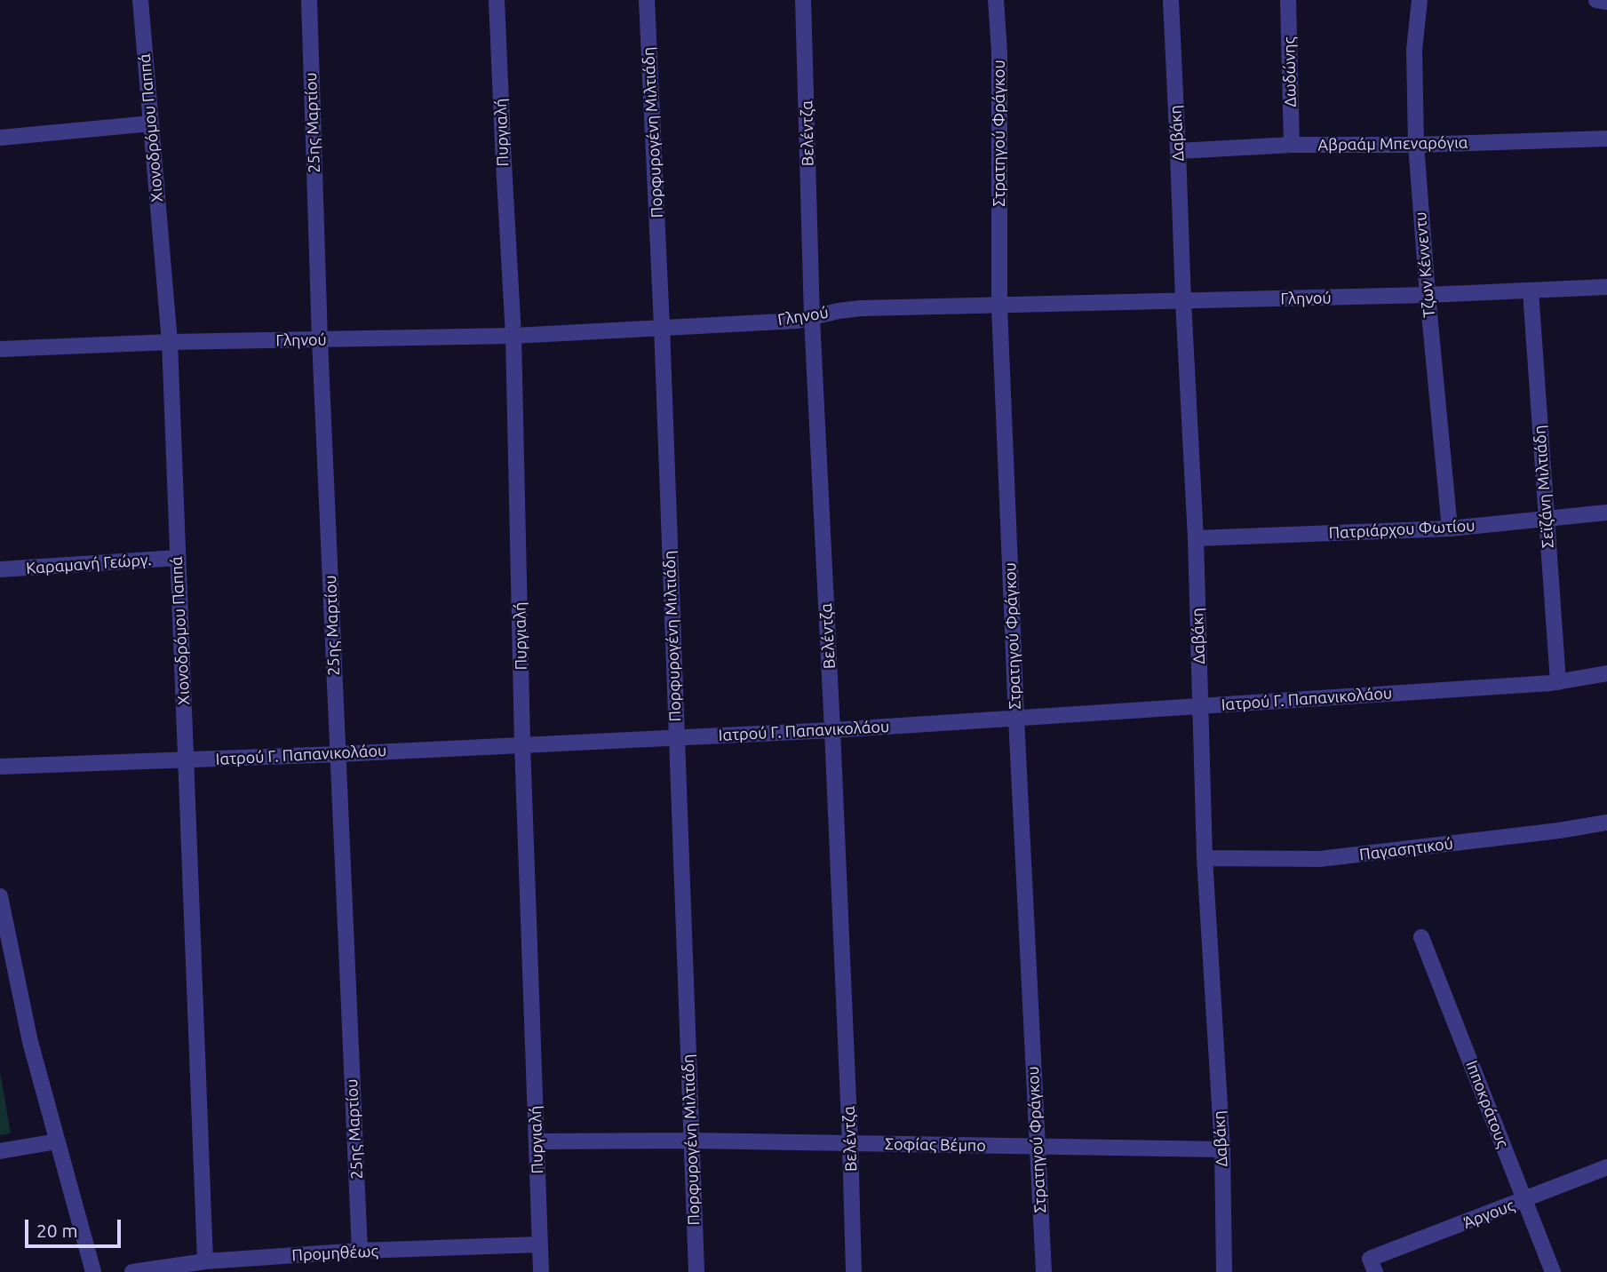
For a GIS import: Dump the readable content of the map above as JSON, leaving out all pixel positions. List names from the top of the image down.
{
  "streets": {
    "street": [
      "Δωδώνης",
      "25ης Μαρτίου",
      "Χιονοδρόμου Παππά",
      "Πυργιαλή",
      "Πορφυρογένη Μιλτιάδη",
      "Βελέντζα",
      "Στρατηγού Φράγκου",
      "Δαβάκη",
      "Αβραάμ Μπεναρόγια",
      "Τζων Κέννεντυ",
      "Γληνού",
      "Σεϊζάνη Μιλτιάδη",
      "Πατριάρχου Φωτίου",
      "Καραμανή Γεώργ.",
      "Ιατρού Γ. Παπανικολάου",
      "Παγασητικού",
      "Ιπποκράτους",
      "Σοφίας Βέμπο",
      "Άργους",
      "Προμηθέως"
    ]
  },
  "crossings": [
    ["Δωδώνης", "Αβραάμ Μπεναρόγια"],
    ["25ης Μαρτίου", "Γληνού"],
    ["25ης Μαρτίου", "Ιατρού Γ. Παπανικολάου"],
    ["25ης Μαρτίου", "Προμηθέως"],
    ["Χιονοδρόμου Παππά", "Γληνού"],
    ["Χιονοδρόμου Παππά", "Καραμανή Γεώργ."],
    ["Χιονοδρόμου Παππά", "Ιατρού Γ. Παπανικολάου"],
    ["Χιονοδρόμου Παππά", "Προμηθέως"],
    ["Πυργιαλή", "Γληνού"],
    ["Πυργιαλή", "Ιατρού Γ. Παπανικολάου"],
    ["Πυργιαλή", "Σοφίας Βέμπο"],
    ["Πυργιαλή", "Προμηθέως"],
    ["Πορφυρογένη Μιλτιάδη", "Γληνού"],
    ["Πορφυρογένη Μιλτιάδη", "Ιατρού Γ. Παπανικολάου"],
    ["Πορφυρογένη Μιλτιάδη", "Σοφίας Βέμπο"],
    ["Βελέντζα", "Γληνού"],
    ["Βελέντζα", "Ιατρού Γ. Παπανικολάου"],
    ["Βελέντζα", "Σοφίας Βέμπο"],
    ["Στρατηγού Φράγκου", "Γληνού"],
    ["Στρατηγού Φράγκου", "Ιατρού Γ. Παπανικολάου"],
    ["Στρατηγού Φράγκου", "Σοφίας Βέμπο"],
    ["Δαβάκη", "Αβραάμ Μπεναρόγια"],
    ["Δαβάκη", "Γληνού"],
    ["Δαβάκη", "Πατριάρχου Φωτίου"],
    ["Δαβάκη", "Ιατρού Γ. Παπανικολάου"],
    ["Δαβάκη", "Παγασητικού"],
    ["Δαβάκη", "Σοφίας Βέμπο"],
    ["Αβραάμ Μπεναρόγια", "Τζων Κέννεντυ"],
    ["Τζων Κέννεντυ", "Γληνού"],
    ["Τζων Κέννεντυ", "Πατριάρχου Φωτίου"],
    ["Γληνού", "Σεϊζάνη Μιλτιάδη"],
    ["Σεϊζάνη Μιλτιάδη", "Πατριάρχου Φωτίου"],
    ["Σεϊζάνη Μιλτιάδη", "Ιατρού Γ. Παπανικολάου"],
    ["Ιπποκράτους", "Άργους"]
  ],
  "scale_bar": "20 m"
}
